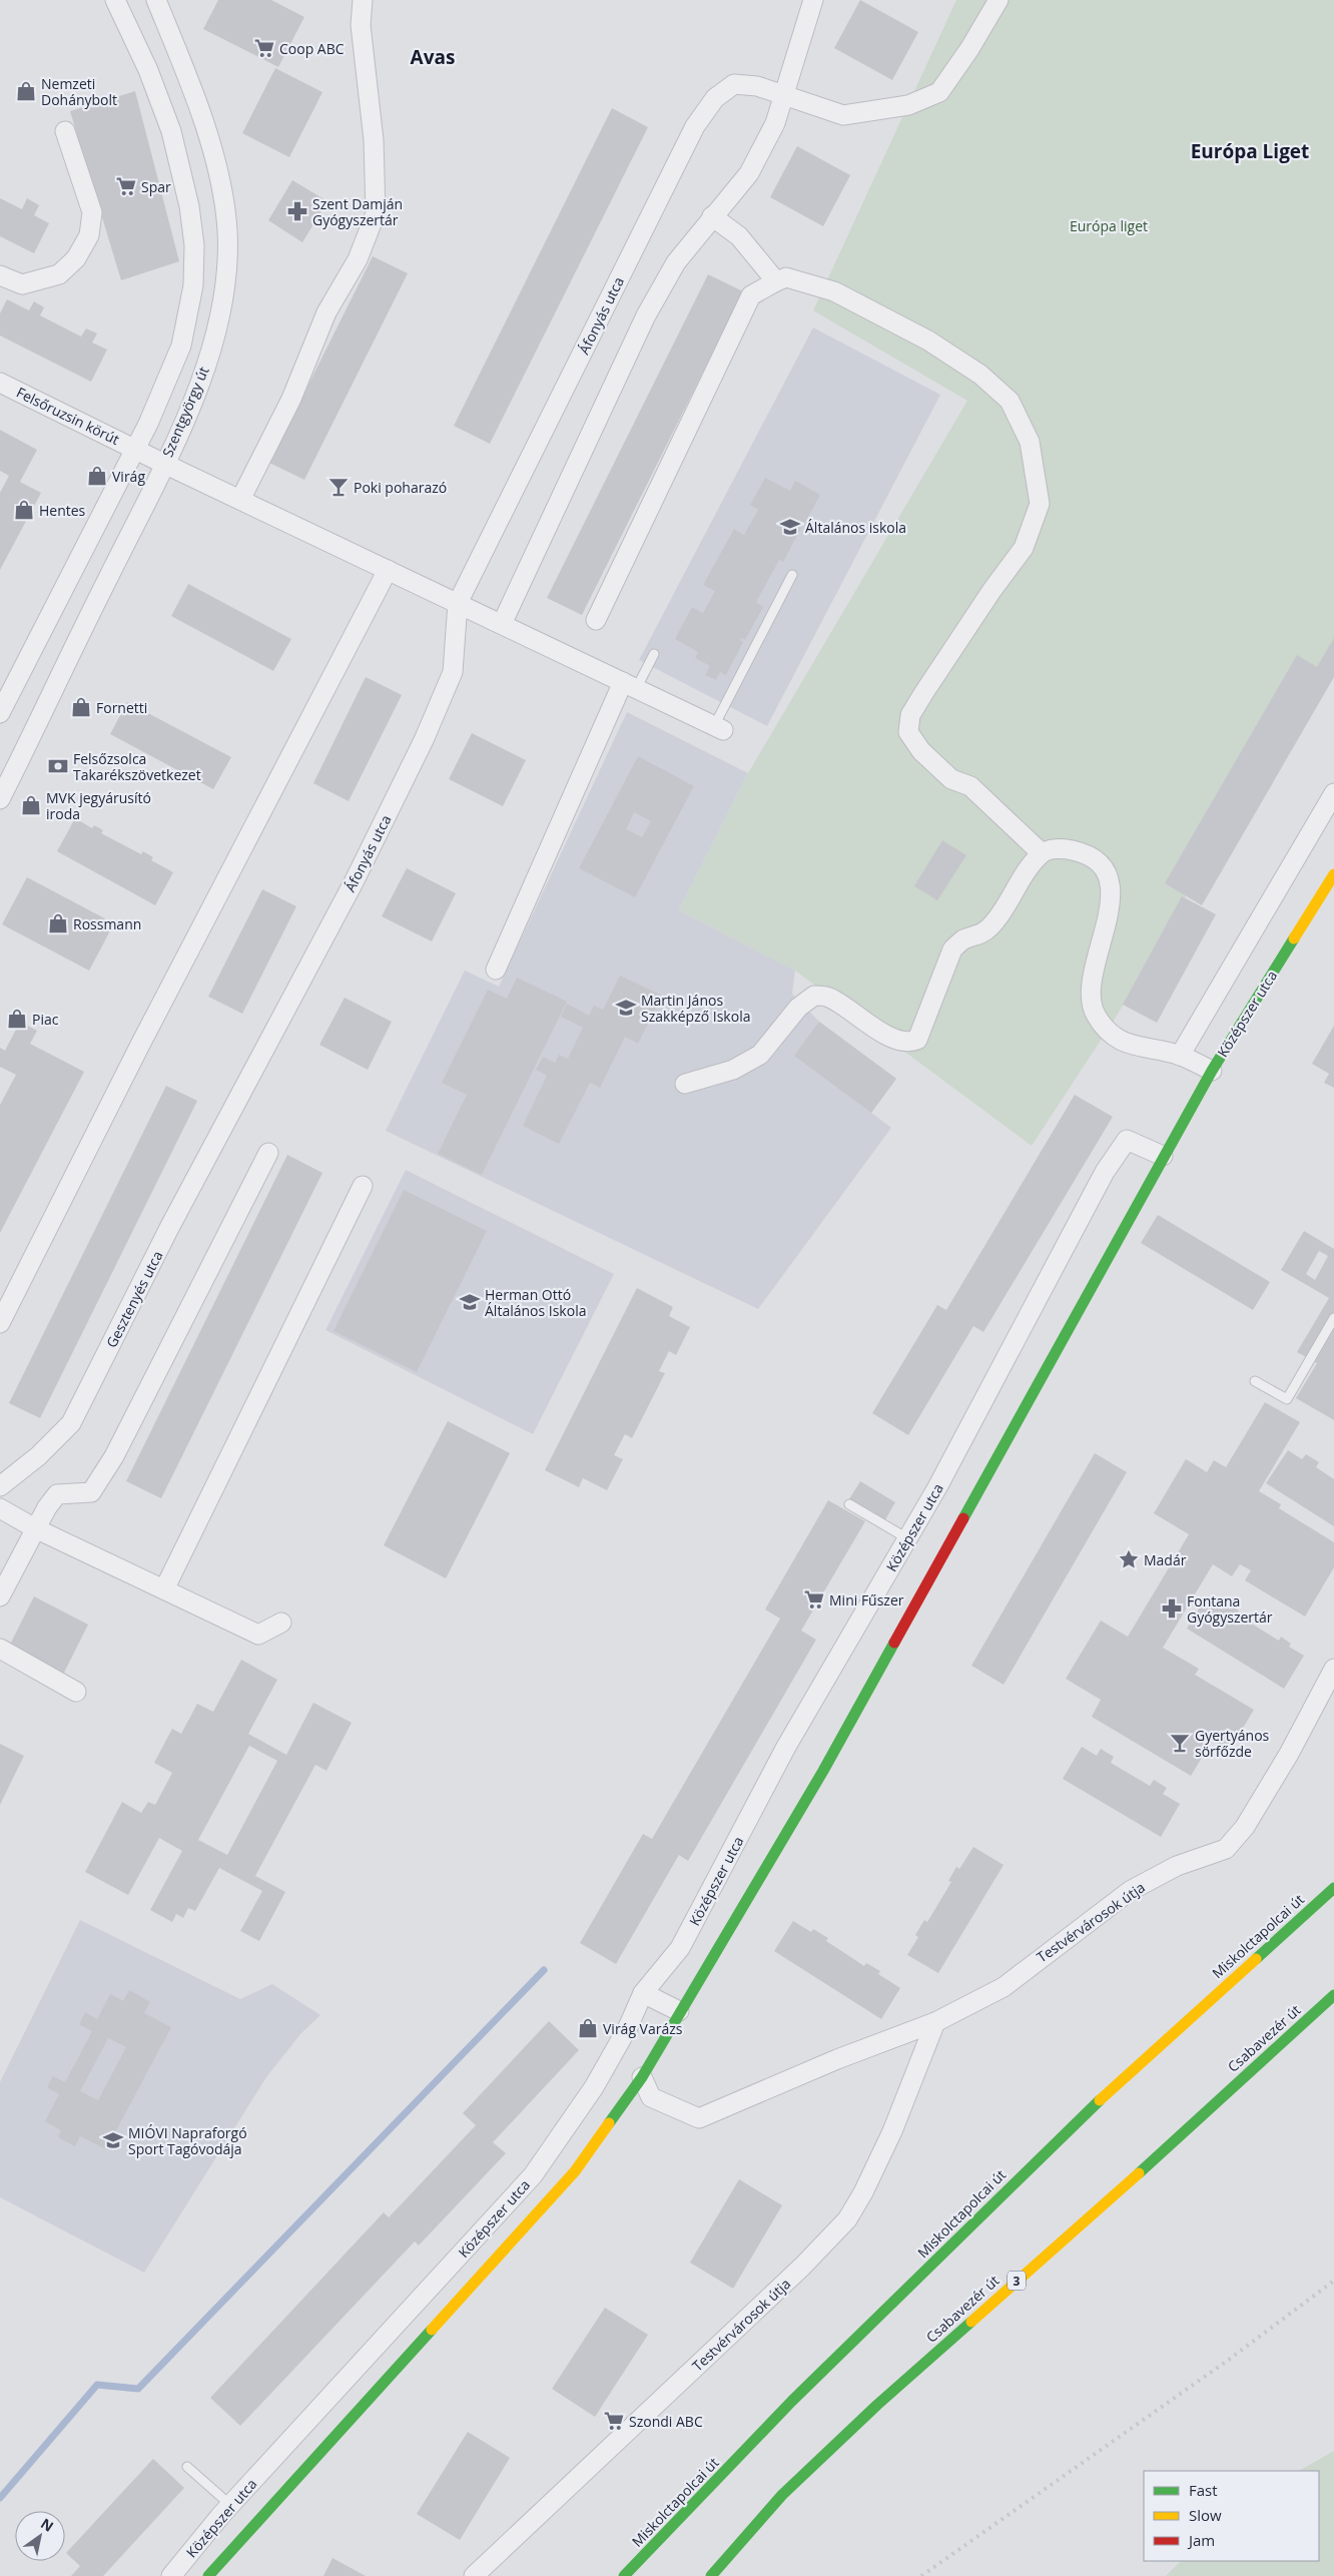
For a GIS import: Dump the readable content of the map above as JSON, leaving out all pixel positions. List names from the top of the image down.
{
  "streets": {
    "street": [
      "Áfonyás utca",
      "Szentgyörgy út",
      "Felsőruzsin körút",
      "Középszer utca",
      "Gesztenyés utca",
      "Testvérvárosok útja",
      "Miskolctapolcai út",
      "Csabavezér út",
      "3"
    ]
  },
  "crossings": [
    ["Áfonyás utca", "Gesztenyés utca"],
    ["Szentgyörgy út", "Felsőruzsin körút"],
    ["Középszer utca", "Testvérvárosok útja"]
  ],
  "districts": ["Avas", "Európa Liget"],
  "parks": ["Európa liget"],
  "places": {
    "supermarket": [
      "Coop ABC",
      "Spar",
      "Mini Fűszer",
      "Szondi ABC"
    ],
    "shop": [
      "Nemzeti Dohánybolt",
      "Virág",
      "Hentes",
      "Fornetti",
      "MVK jegyárusító iroda",
      "Rossmann",
      "Piac",
      "Virág Varázs"
    ],
    "pharmacy": ["Szent Damján Gyógyszertár", "Fontana Gyógyszertár"],
    "bar": ["Poki poharazó", "Gyertyános sörfőzde"],
    "school or university": [
      "Általános iskola",
      "Martin János Szakképző Iskola",
      "Herman Ottó Általános Iskola",
      "MIÓVI Napraforgó Sport Tagóvodája"
    ],
    "bank": ["Felsőzsolca Takarékszövetkezet"],
    "place": ["Madár"]
  },
  "legend": ["Fast", "Slow", "Jam"],
  "north": "top right"
}
